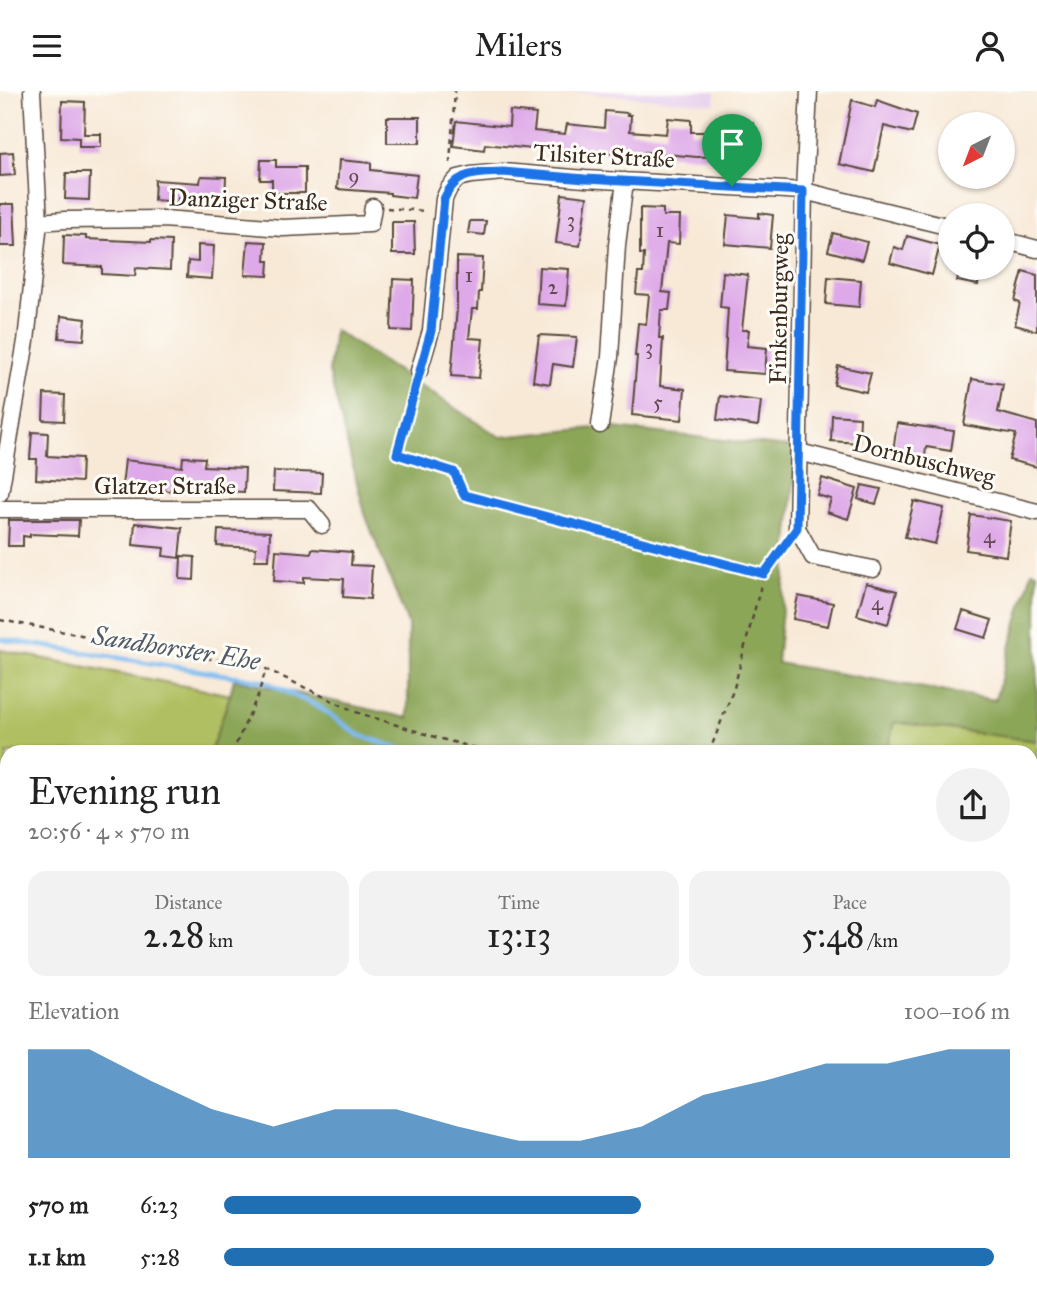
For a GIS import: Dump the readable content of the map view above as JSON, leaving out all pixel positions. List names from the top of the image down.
{
  "streets": {
    "street": [
      "Tilsiter Straße",
      "Danziger Straße",
      "Finkenburgweg",
      "Dornbuschweg",
      "Glatzer Straße"
    ]
  },
  "crossings": [
    ["Tilsiter Straße", "Finkenburgweg"],
    ["Finkenburgweg", "Dornbuschweg"]
  ],
  "water": ["Sandhorster Ehe"],
  "house_numbers": [
    "9",
    "3",
    "1",
    "1",
    "2",
    "3",
    "5",
    "4",
    "4"
  ],
  "north": "bottom left",
  "page": {
    "header": "Milers",
    "heading": ["Evening run", "20:56 · 4 × 570 m"],
    "stats": [
      ["Distance", "2.28 km"],
      ["Time", "13:13"],
      ["Pace", "5:48 /km"]
    ],
    "chart": ["Elevation", "100–106 m"],
    "list": [
      {
        "name": "570 m",
        "note": "6:23"
      },
      {
        "name": "1.1 km",
        "note": "5:28"
      }
    ]
  }
}
